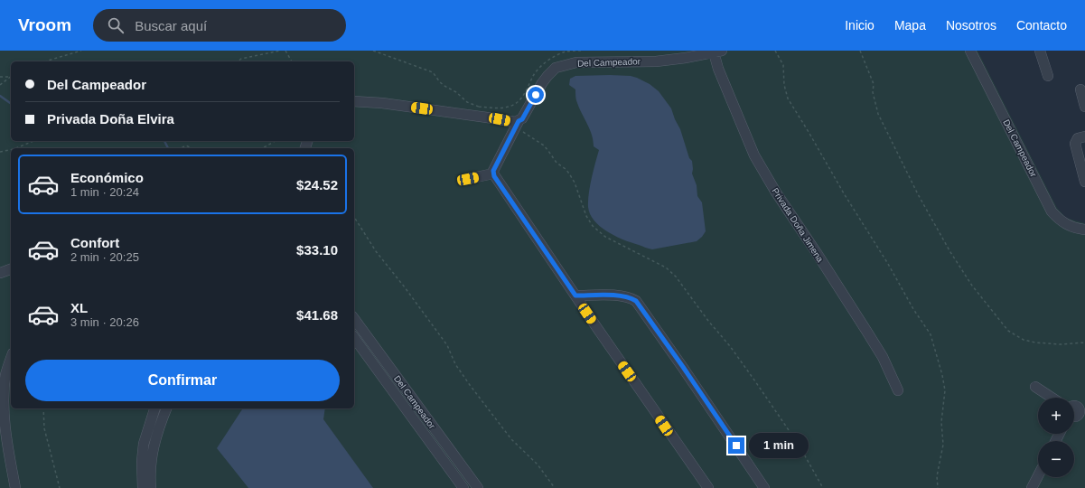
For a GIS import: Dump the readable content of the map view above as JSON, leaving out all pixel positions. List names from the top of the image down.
{
  "streets": {
    "street": ["Del Campeador", "Privada Doña Jimena"]
  },
  "crossings": [
    ["Del Campeador", "Privada Doña Jimena"]
  ],
  "page": {
    "header": "Vroom",
    "search": "Buscar aquí",
    "nav": [
      "Inicio",
      "Mapa",
      "Nosotros",
      "Contacto"
    ],
    "banner": ["Del Campeador", "Privada Doña Elvira"],
    "list": [
      {
        "name": "Económico",
        "note": "1 min · 20:24",
        "value": "$24.52"
      },
      {
        "name": "Confort",
        "note": "2 min · 20:25",
        "value": "$33.10"
      },
      {
        "name": "XL",
        "note": "3 min · 20:26",
        "value": "$41.68"
      }
    ],
    "buttons": "Confirmar",
    "map_buttons": ["+", "−"],
    "bubble": "1 min"
  }
}
